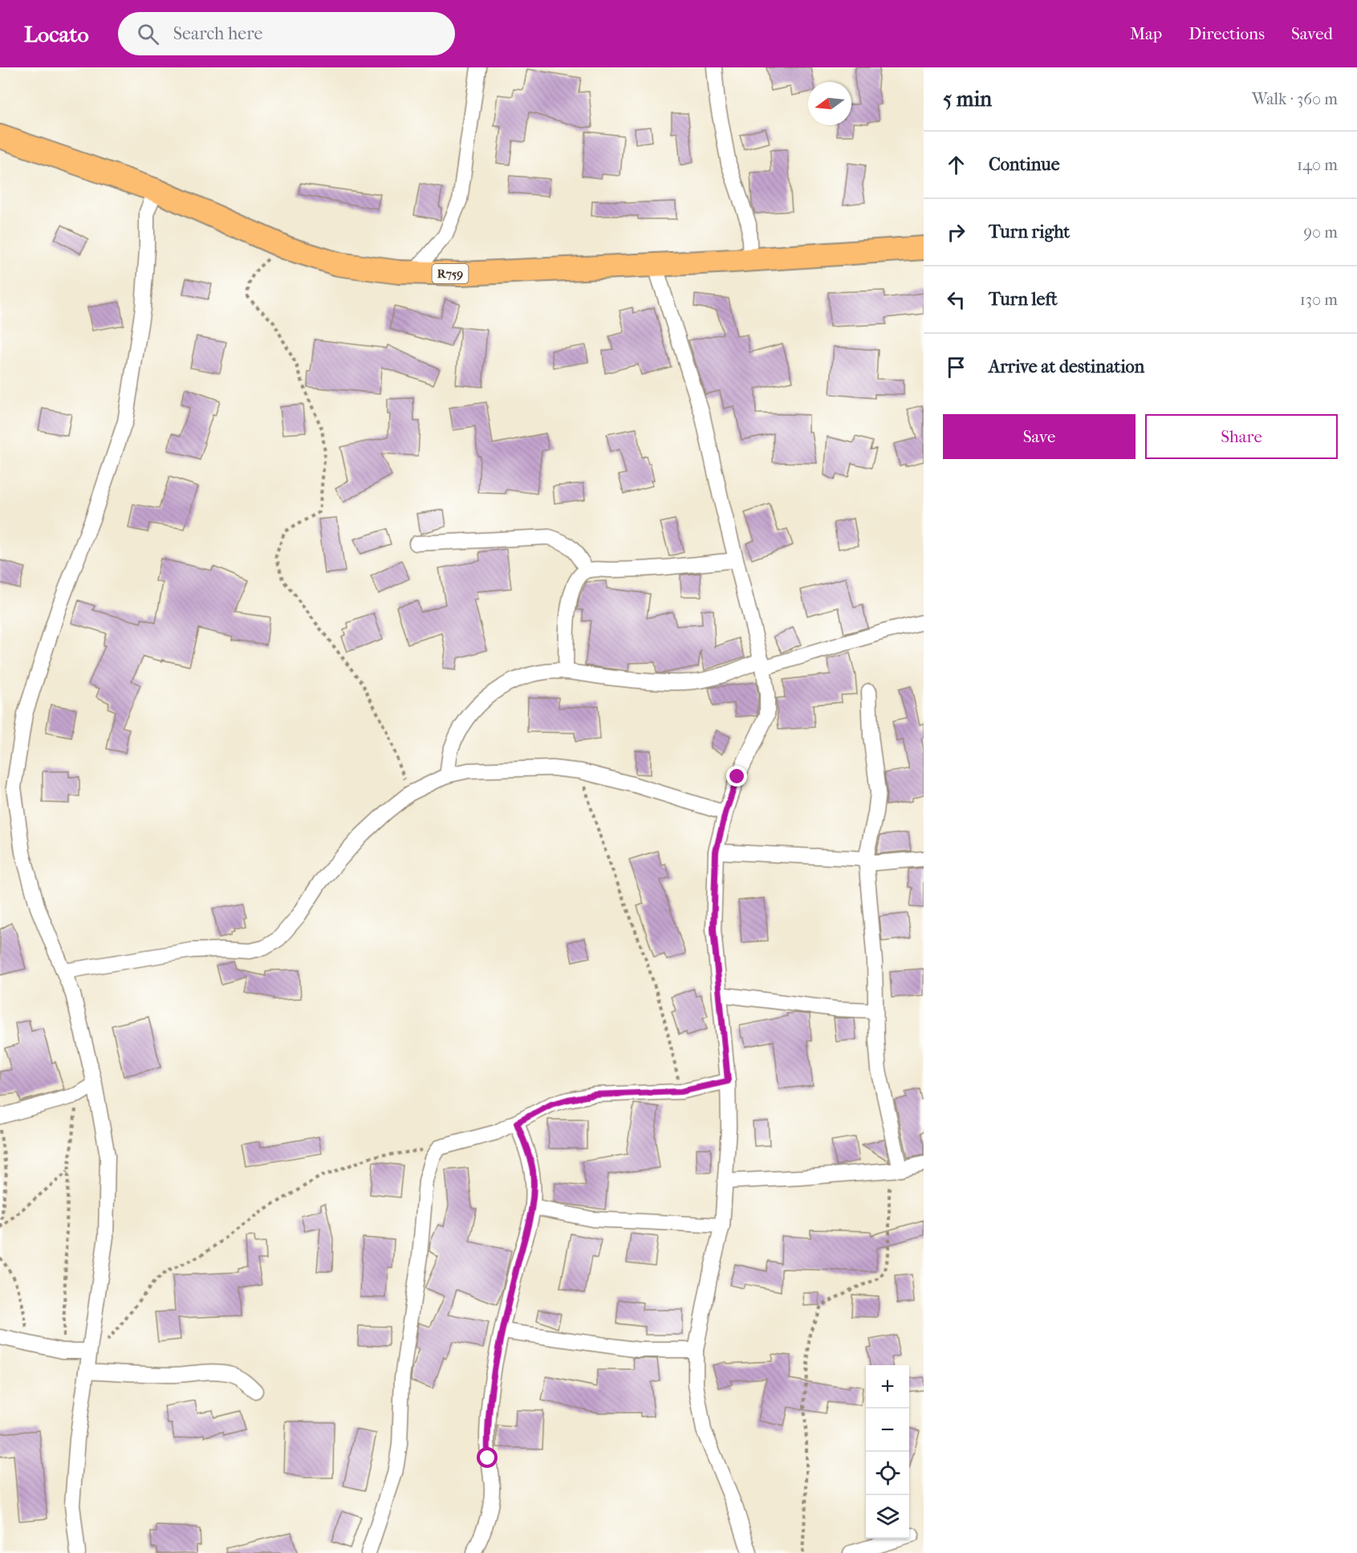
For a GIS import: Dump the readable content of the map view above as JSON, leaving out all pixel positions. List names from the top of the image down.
{
  "streets": {
    "main road": ["R759"]
  },
  "north": "left",
  "page": {
    "header": "Locato",
    "search": "Search here",
    "nav": ["Map", "Directions", "Saved"],
    "heading": ["5 min", "Walk · 360 m"],
    "list": [
      ["Continue", "140 m"],
      ["Turn right", "90 m"],
      ["Turn left", "130 m"],
      "Arrive at destination"
    ],
    "buttons": ["Save", "Share"],
    "map_buttons": ["+", "−"]
  }
}
